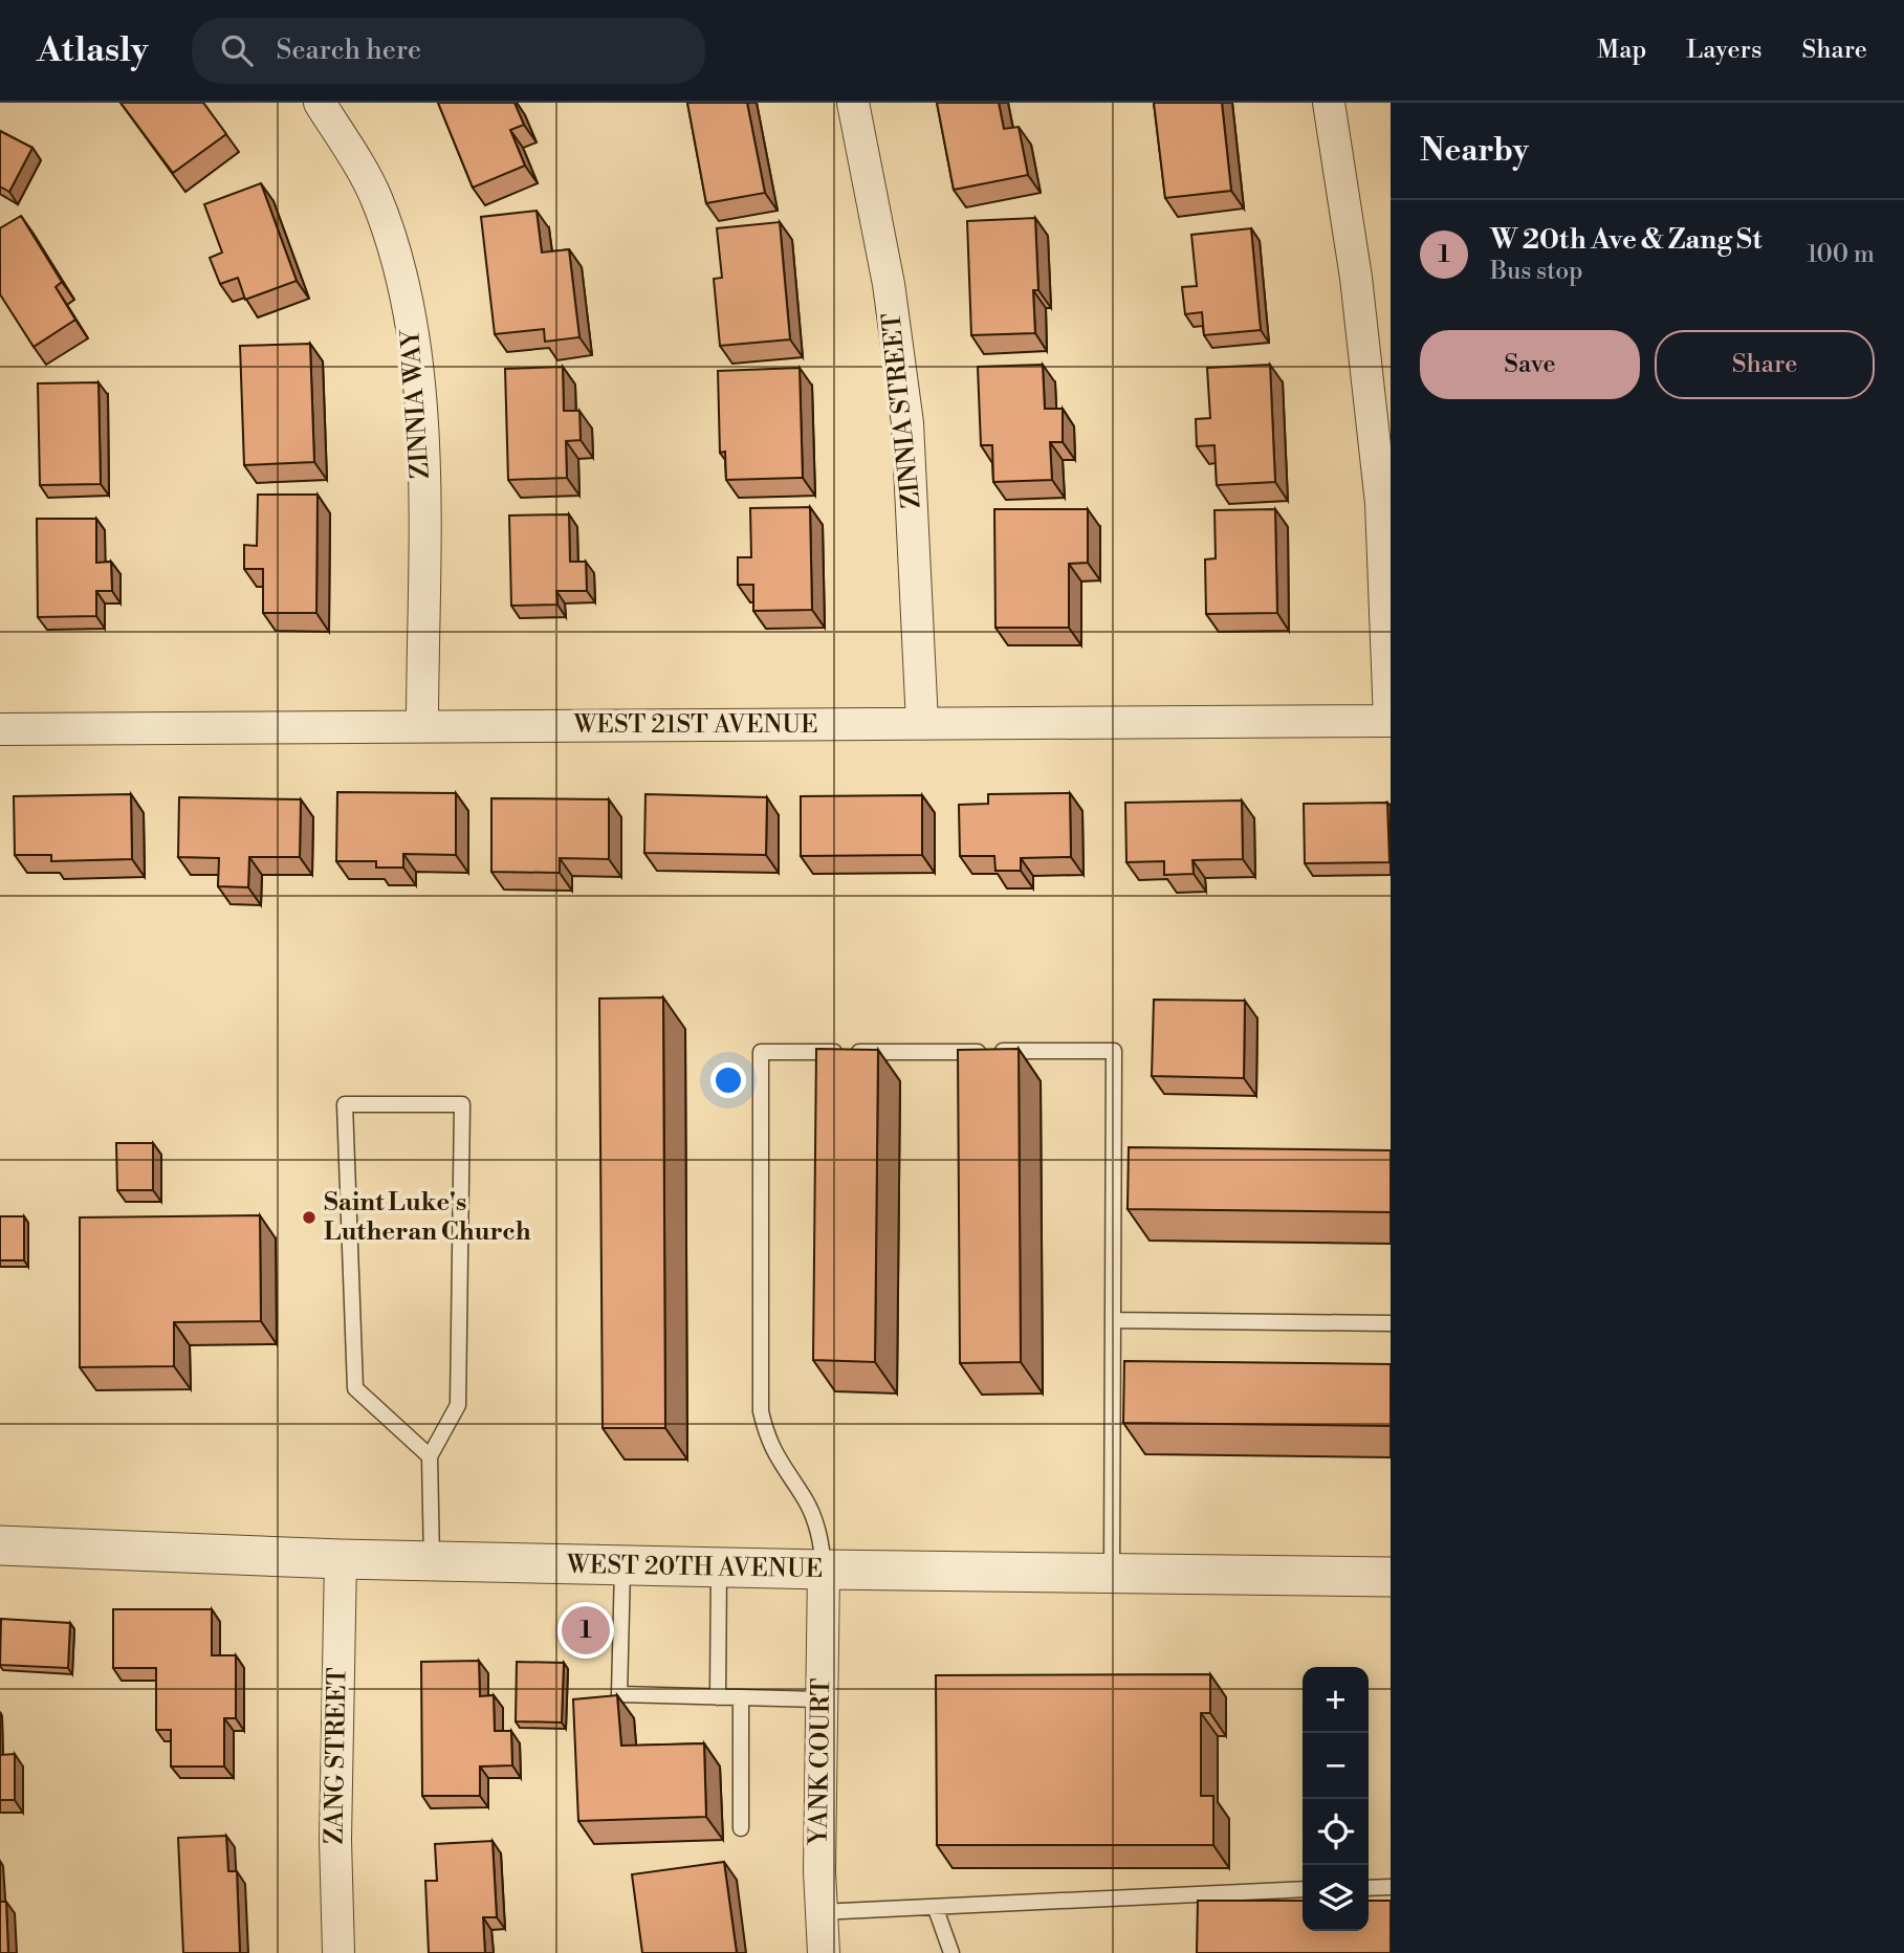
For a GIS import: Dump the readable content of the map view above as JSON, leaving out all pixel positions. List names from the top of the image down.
{
  "streets": {
    "street": [
      "ZINNIA WAY",
      "ZINNIA STREET",
      "WEST 21ST AVENUE",
      "WEST 20TH AVENUE",
      "ZANG STREET",
      "YANK COURT"
    ]
  },
  "crossings": [
    ["ZINNIA WAY", "WEST 21ST AVENUE"],
    ["ZINNIA STREET", "WEST 21ST AVENUE"],
    ["WEST 20TH AVENUE", "ZANG STREET"],
    ["WEST 20TH AVENUE", "YANK COURT"]
  ],
  "places": ["Saint Luke's Lutheran Church"],
  "page": {
    "header": "Atlasly",
    "search": "Search here",
    "nav": ["Map", "Layers", "Share"],
    "heading": "Nearby",
    "list": [
      {
        "mark": "1",
        "name": "W 20th Ave & Zang St",
        "note": "Bus stop",
        "value": "100 m"
      }
    ],
    "buttons": ["Save", "Share"],
    "pins": "1",
    "map_buttons": ["+", "−"]
  }
}
